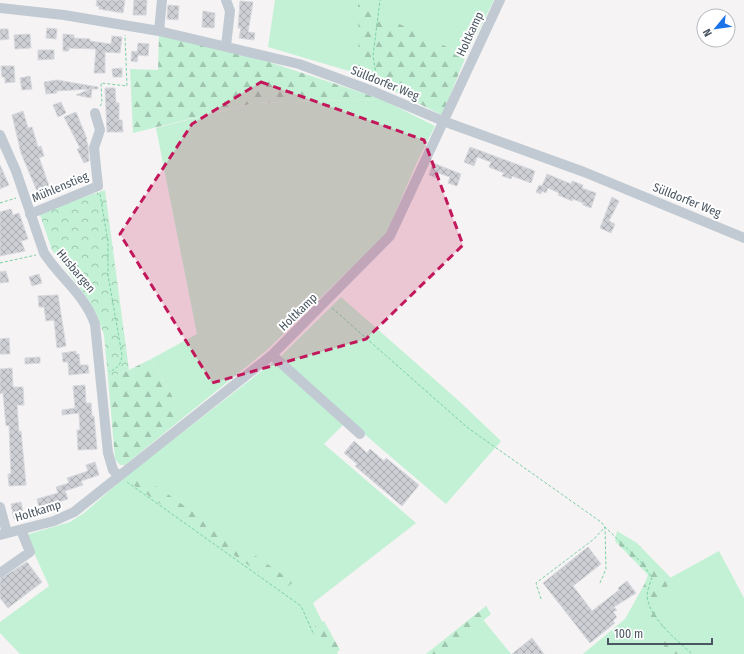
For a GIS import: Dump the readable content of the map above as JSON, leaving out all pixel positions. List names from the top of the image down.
{
  "streets": {
    "street": [
      "Holtkamp",
      "Sülldorfer Weg",
      "Mühlenstieg",
      "Husbargen"
    ]
  },
  "crossings": [
    ["Holtkamp", "Sülldorfer Weg"],
    ["Holtkamp", "Husbargen"],
    ["Mühlenstieg", "Husbargen"]
  ],
  "scale_bar": "100 m",
  "north": "bottom left"
}
